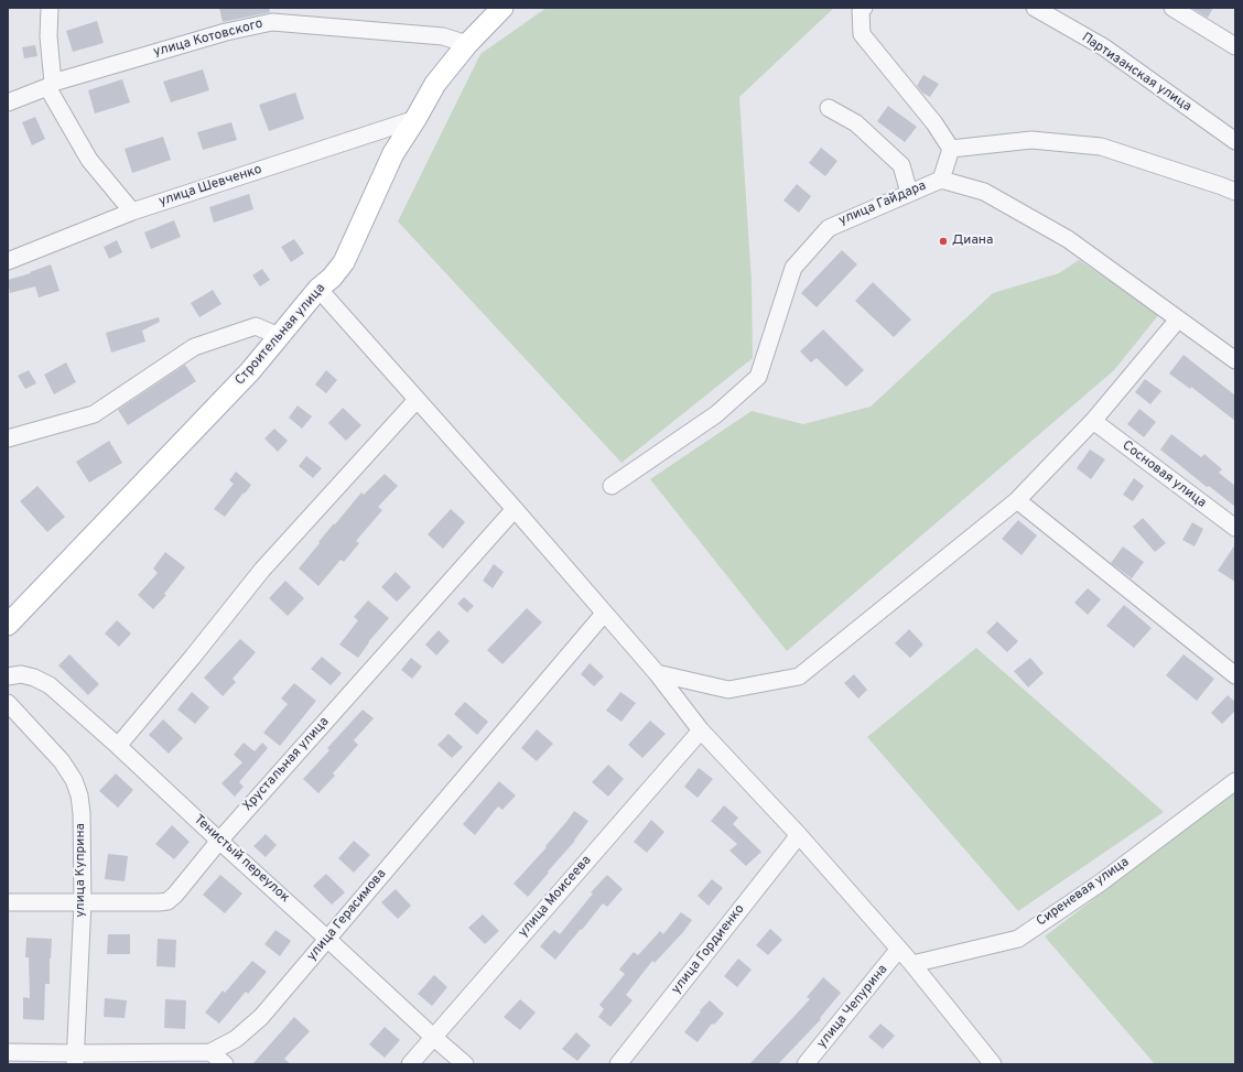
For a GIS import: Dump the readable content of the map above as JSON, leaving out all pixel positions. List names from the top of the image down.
{
  "streets": {
    "main road": ["Строительная улица"],
    "street": [
      "улица Котовского",
      "Партизанская улица",
      "улица Шевченко",
      "улица Гайдара",
      "Сосновая улица",
      "Хрустальная улица",
      "Тенистый переулок",
      "улица Куприна",
      "Сиреневая улица",
      "улица Моисеева",
      "улица Герасимова",
      "улица Гордиенко",
      "улица Чепурина"
    ]
  },
  "crossings": [
    ["улица Котовского", "Строительная улица"],
    ["улица Шевченко", "Строительная улица"],
    ["Хрустальная улица", "Тенистый переулок"],
    ["Хрустальная улица", "улица Куприна"],
    ["Тенистый переулок", "улица Моисеева"],
    ["Тенистый переулок", "улица Герасимова"],
    ["улица Куприна", "улица Герасимова"]
  ],
  "places": ["Диана"]
}
